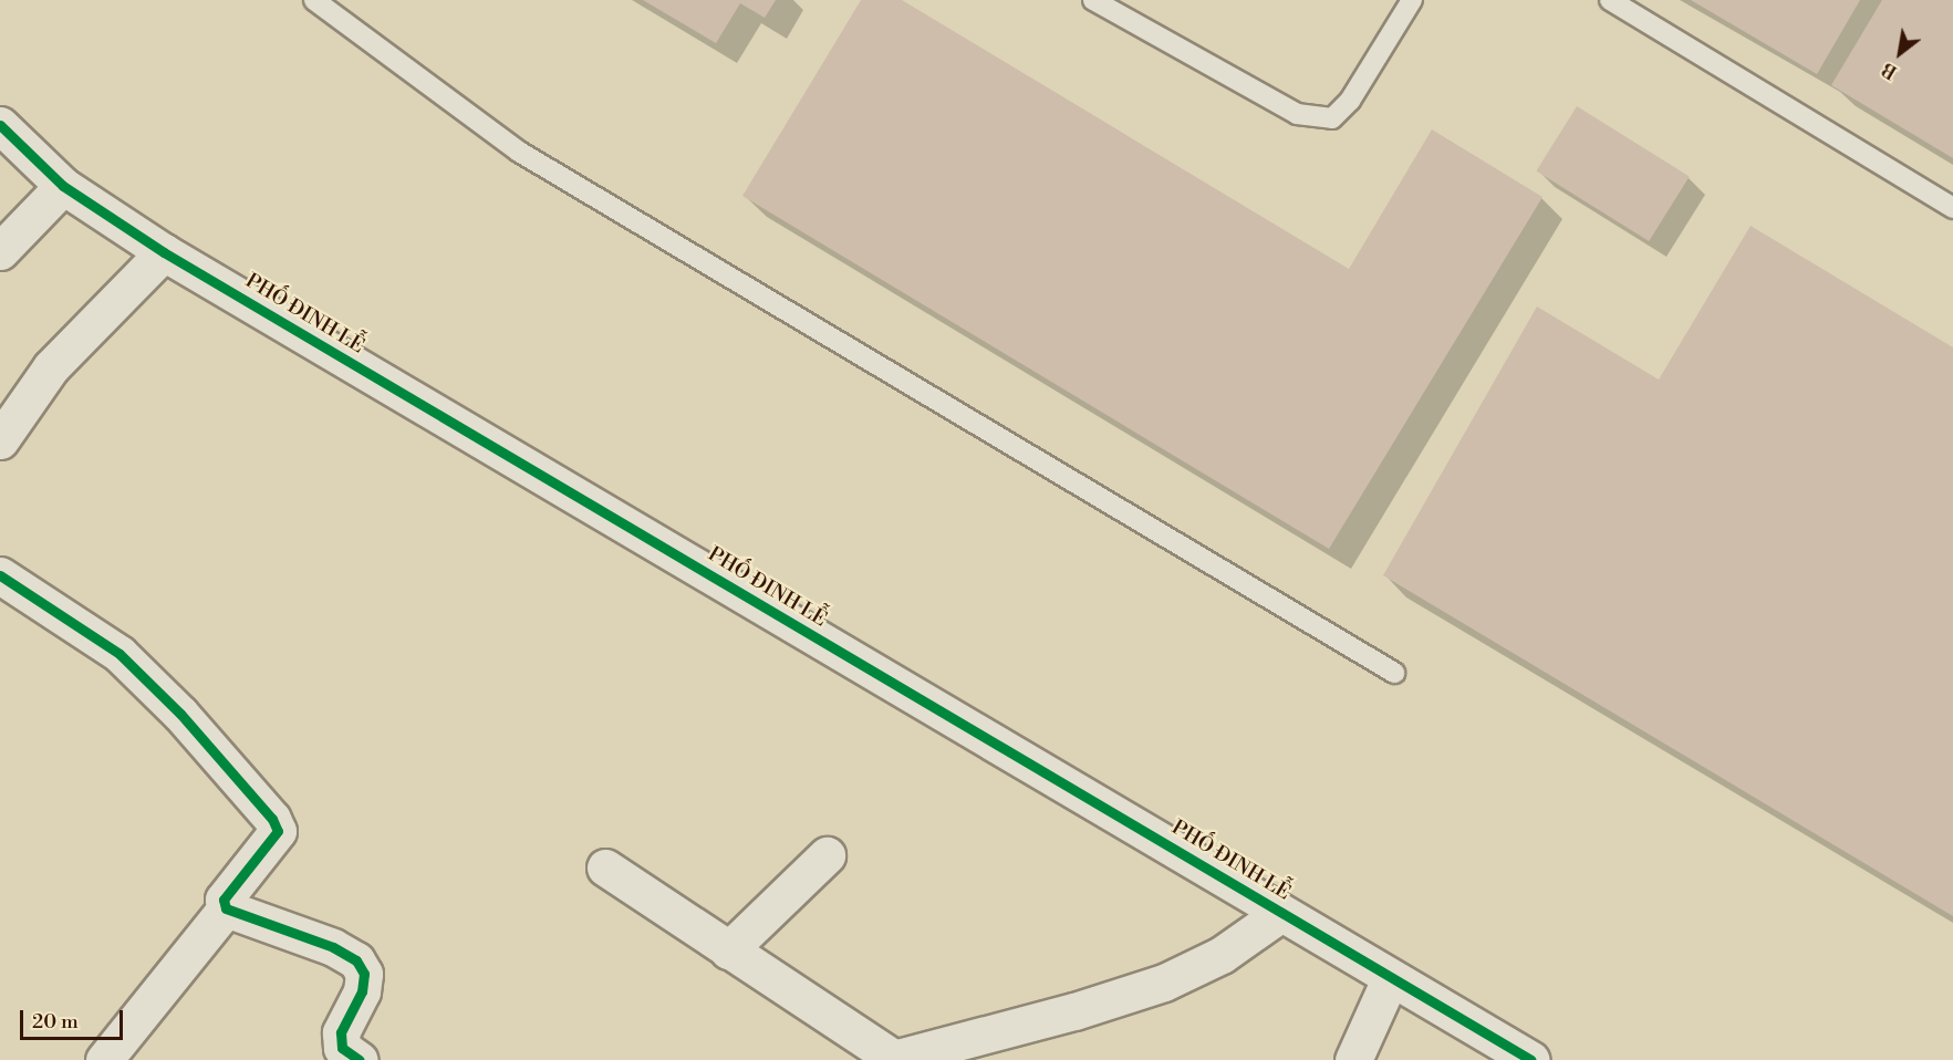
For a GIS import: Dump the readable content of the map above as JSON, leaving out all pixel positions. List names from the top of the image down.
{
  "streets": {
    "street": ["PHỐ ĐINH LỄ"]
  },
  "scale_bar": "20 m",
  "north": "bottom left"
}
